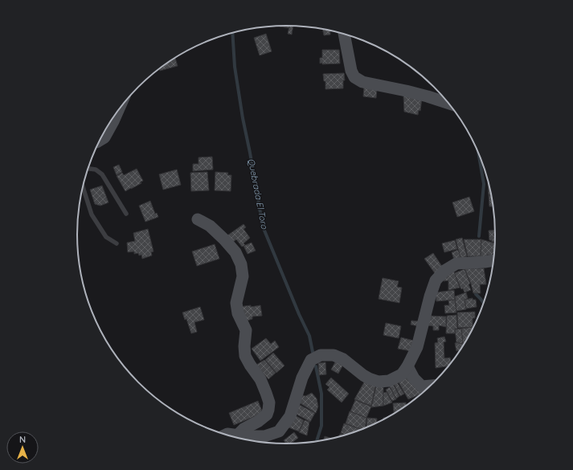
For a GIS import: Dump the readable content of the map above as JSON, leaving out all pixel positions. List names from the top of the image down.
{
  "water": ["Quebrada El Toro"],
  "north": "top"
}
